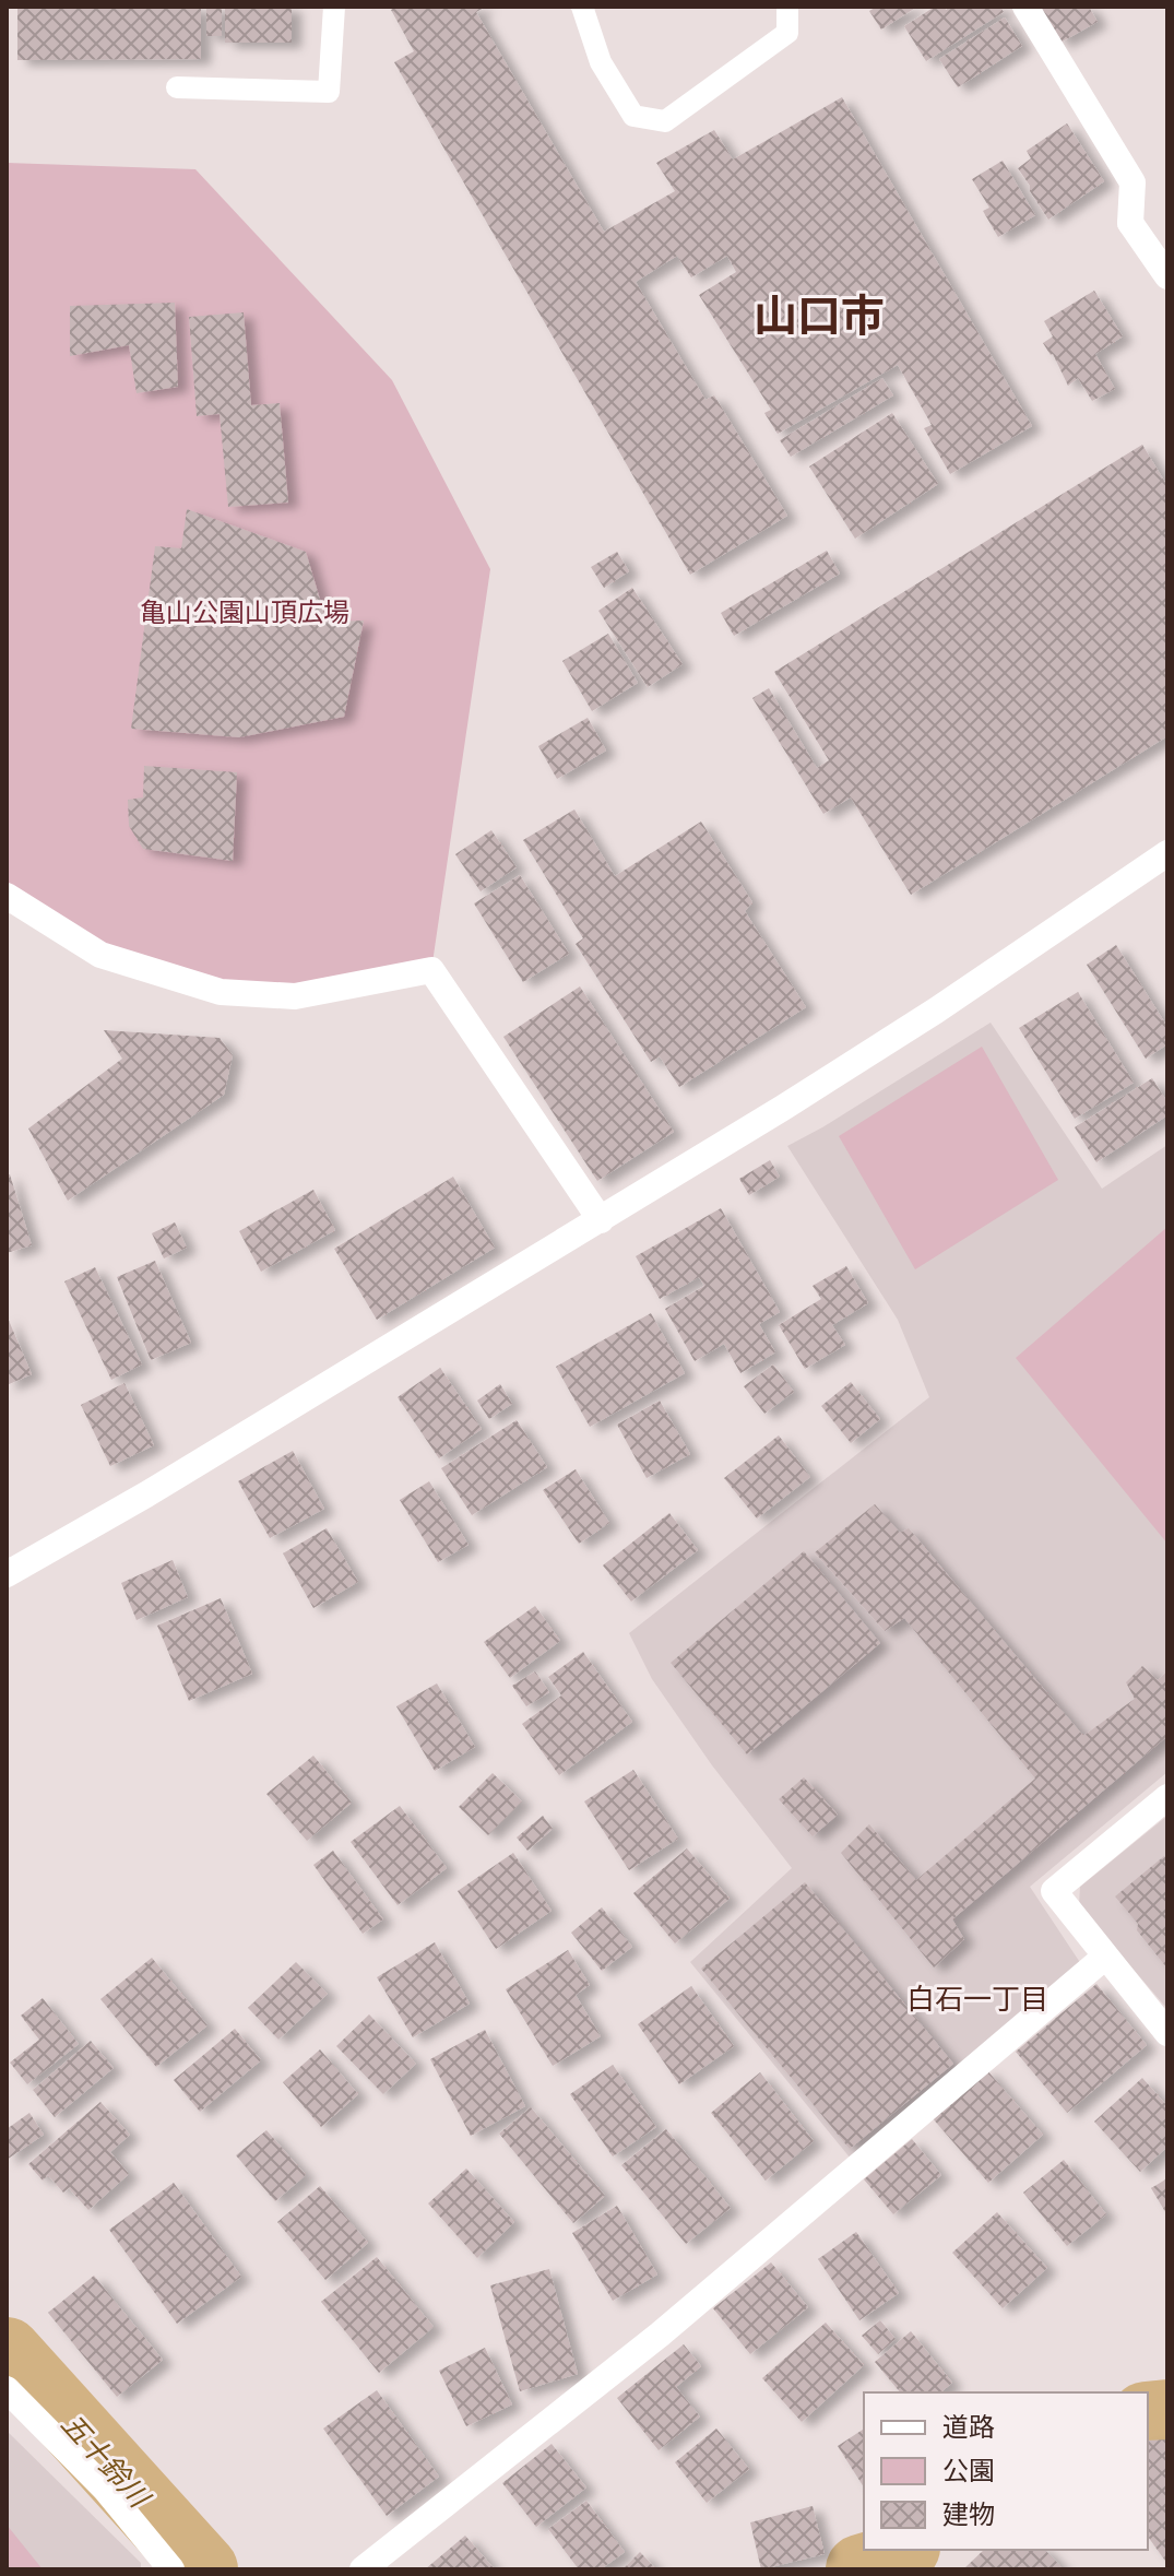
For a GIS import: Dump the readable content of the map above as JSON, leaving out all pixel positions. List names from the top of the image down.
{
  "districts": ["山口市", "白石一丁目"],
  "water": ["五十鈴川"],
  "parks": ["亀山公園山頂広場"],
  "legend": ["道路", "公園", "建物"]
}
